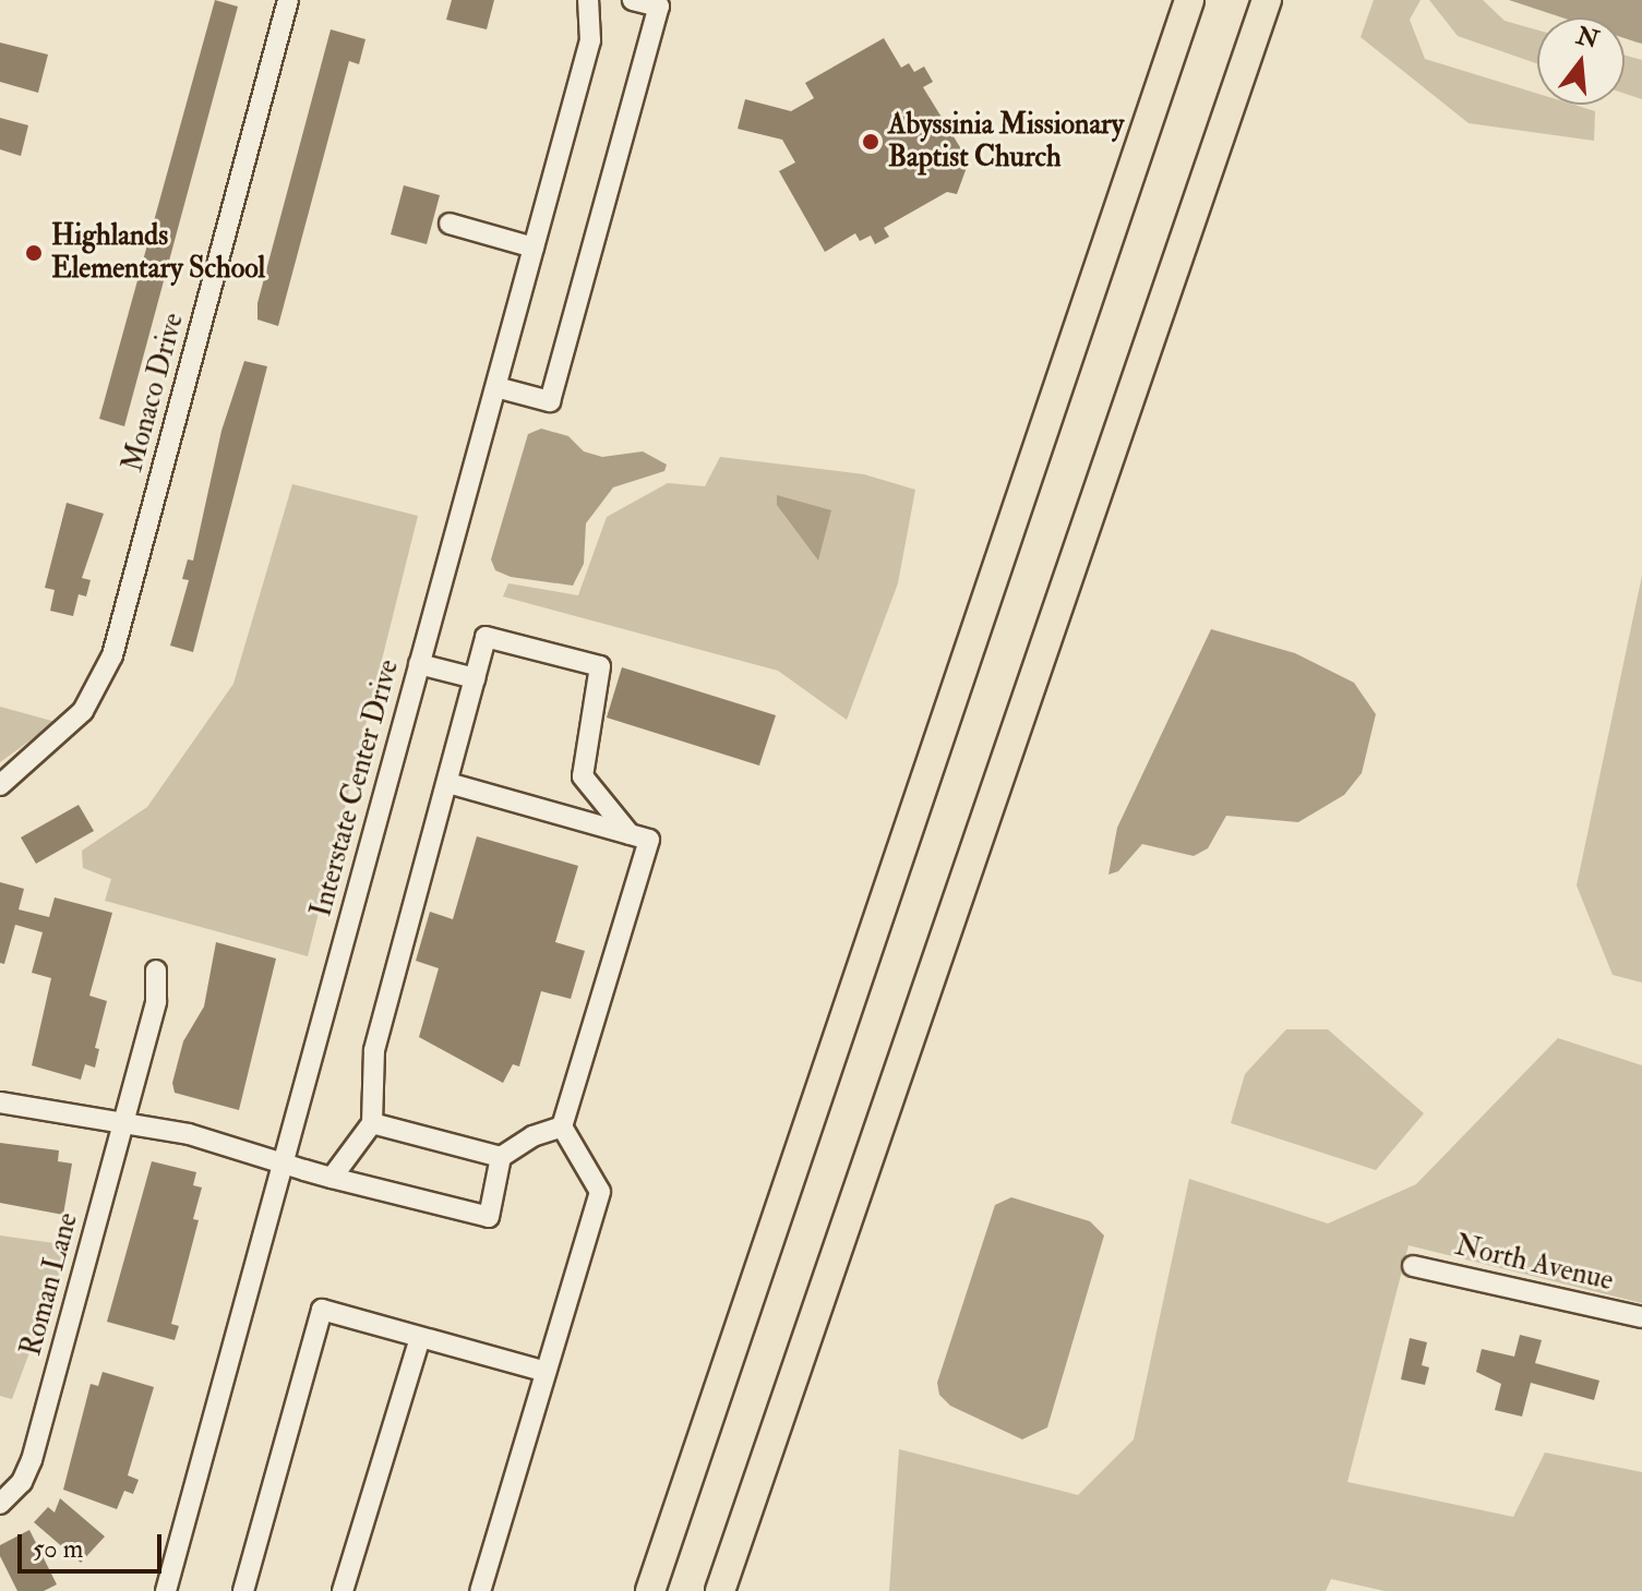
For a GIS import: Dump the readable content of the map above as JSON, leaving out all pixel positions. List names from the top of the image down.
{
  "streets": {
    "street": [
      "Monaco Drive",
      "Interstate Center Drive",
      "North Avenue",
      "Roman Lane"
    ]
  },
  "places": ["Abyssinia Missionary Baptist Church", "Highlands Elementary School"],
  "scale_bar": "50 m",
  "north": "top"
}
